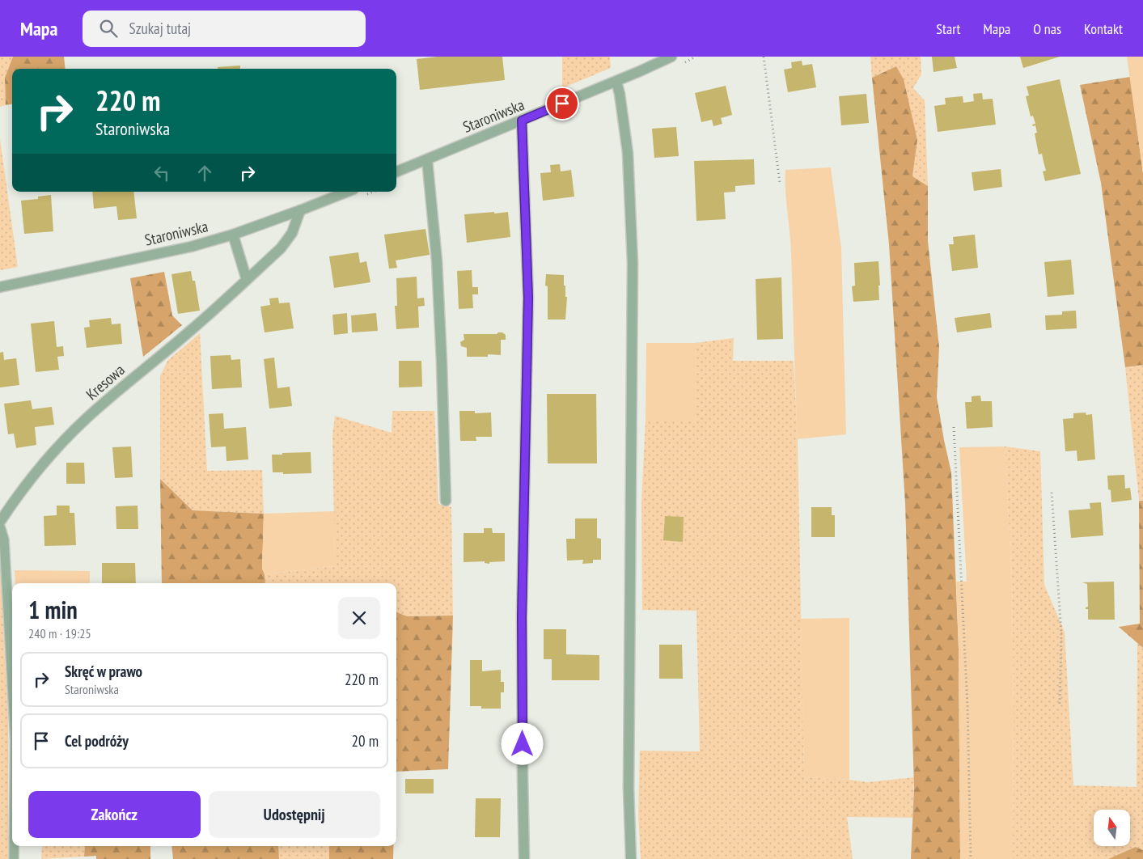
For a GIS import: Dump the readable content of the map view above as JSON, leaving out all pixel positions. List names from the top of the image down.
{
  "streets": {
    "street": ["Staroniwska", "Kresowa"]
  },
  "crossings": [
    ["Staroniwska", "Kresowa"]
  ],
  "north": "top",
  "page": {
    "header": "Mapa",
    "search": "Szukaj tutaj",
    "nav": [
      "Start",
      "Mapa",
      "O nas",
      "Kontakt"
    ],
    "turn": ["220 m", "Staroniwska"],
    "heading": ["1 min", "240 m · 19:25"],
    "list": [
      {
        "name": "Skręć w prawo",
        "note": "Staroniwska",
        "value": "220 m"
      },
      {
        "name": "Cel podróży",
        "value": "20 m"
      }
    ],
    "buttons": ["Zakończ", "Udostępnij"]
  }
}
